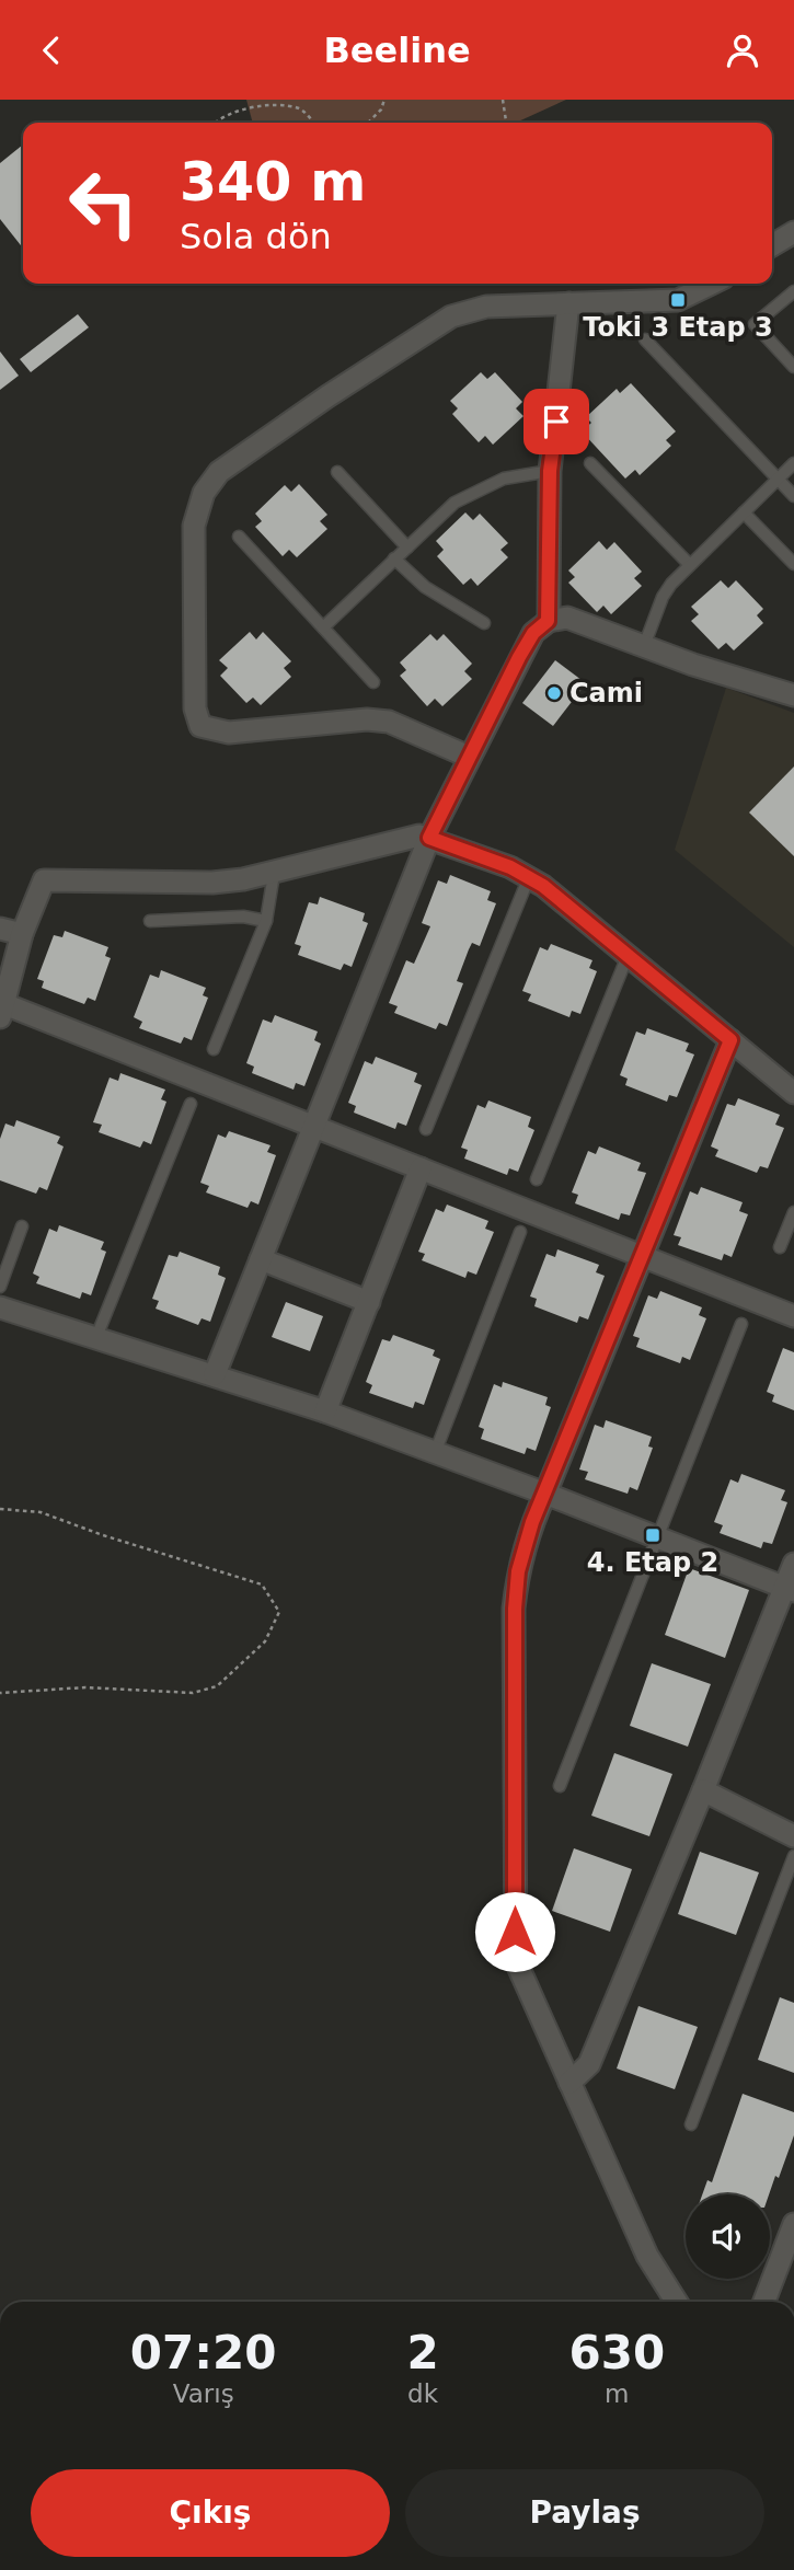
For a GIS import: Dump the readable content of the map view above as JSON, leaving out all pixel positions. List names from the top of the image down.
{
  "places": {
    "transit": ["Toki 3 Etap 3", "4. Etap 2"],
    "other": ["Cami"]
  },
  "page": {
    "header": "Beeline",
    "turn": ["340 m", "Sola dön"],
    "eta": [
      "07:20",
      "Varış",
      "2",
      "dk",
      "630",
      "m"
    ],
    "buttons": ["Çıkış", "Paylaş"]
  }
}
